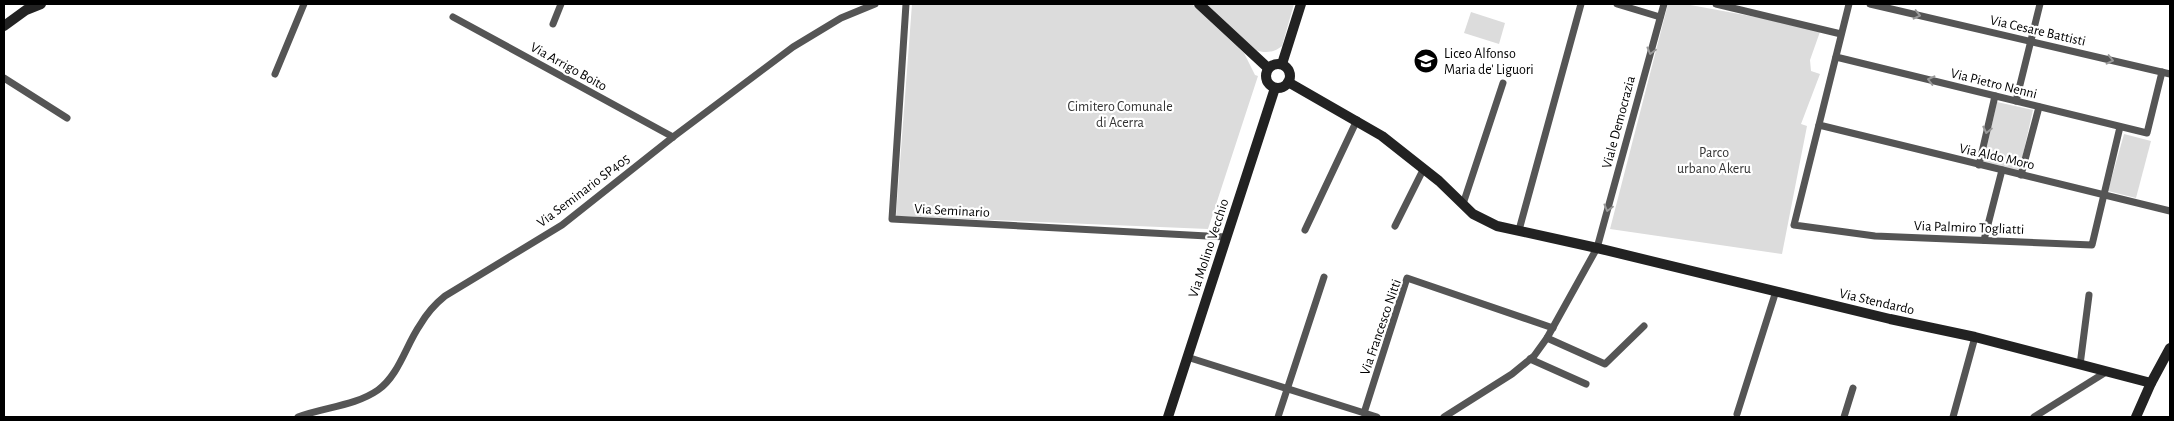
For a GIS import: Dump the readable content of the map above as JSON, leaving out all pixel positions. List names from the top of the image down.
{
  "streets": {
    "street": [
      "Via Cesare Battisti",
      "Via Arrigo Boito",
      "Via Pietro Nenni",
      "Viale Democrazia",
      "Via Aldo Moro",
      "Via Seminario SP405",
      "Via Seminario",
      "Via Palmiro Togliatti",
      "Via Molino Vecchio",
      "Via Stendardo",
      "Via Francesco Nitti"
    ]
  },
  "crossings": [
    ["Via Cesare Battisti", "Via Pietro Nenni"],
    ["Via Arrigo Boito", "Via Seminario SP405"],
    ["Viale Democrazia", "Via Stendardo"],
    ["Viale Democrazia", "Via Francesco Nitti"],
    ["Via Aldo Moro", "Via Palmiro Togliatti"],
    ["Via Seminario", "Via Molino Vecchio"],
    ["Via Molino Vecchio", "Via Stendardo"]
  ],
  "one_way": ["Via Cesare Battisti", "Via Pietro Nenni", "Viale Democrazia"],
  "parks": ["Cimitero Comunale di Acerra", "Parco urbano Akeru"],
  "places": {
    "school or university": ["Liceo Alfonso Maria de' Liguori"]
  }
}
